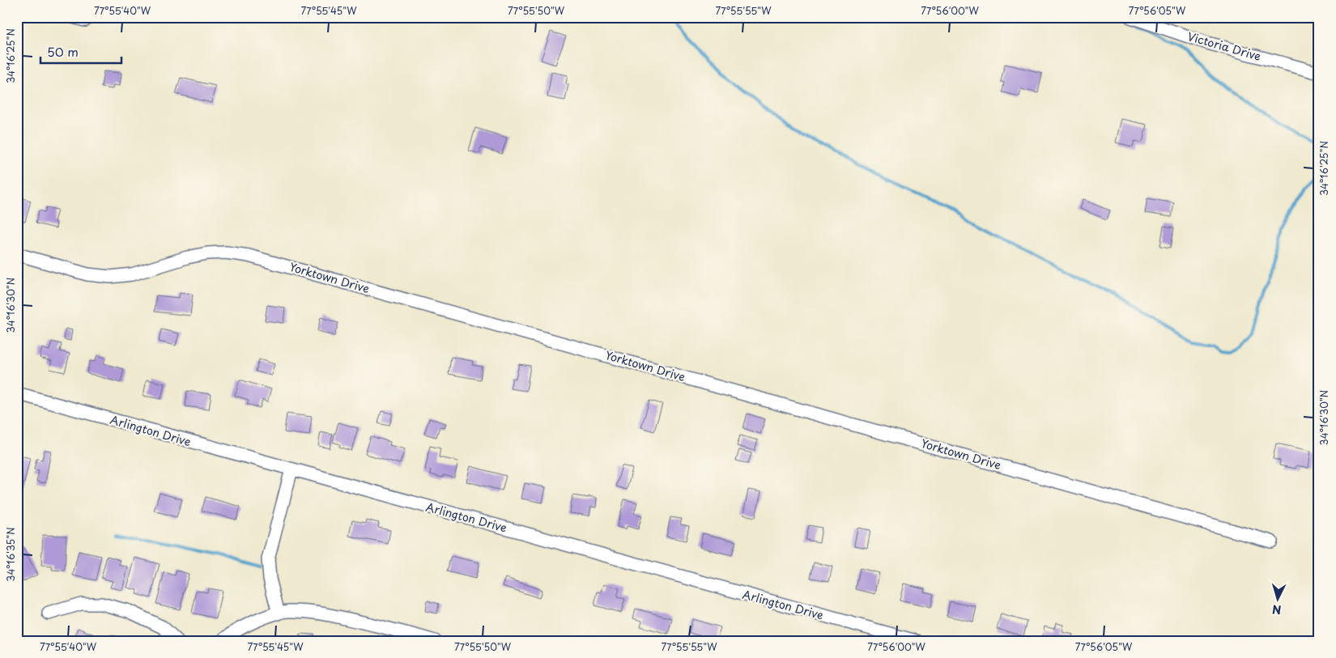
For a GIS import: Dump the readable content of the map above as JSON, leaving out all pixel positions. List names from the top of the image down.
{
  "streets": {
    "street": ["Victoria Drive", "Yorktown Drive", "Arlington Drive"]
  },
  "scale_bar": "50 m",
  "north": "bottom",
  "coordinates": [
    "77°55'40\"W",
    "77°55'45\"W",
    "77°55'50\"W",
    "77°55'55\"W",
    "77°56'00\"W",
    "77°56'05\"W",
    "34°16'25\"N",
    "34°16'30\"N",
    "34°16'35\"N"
  ]
}
